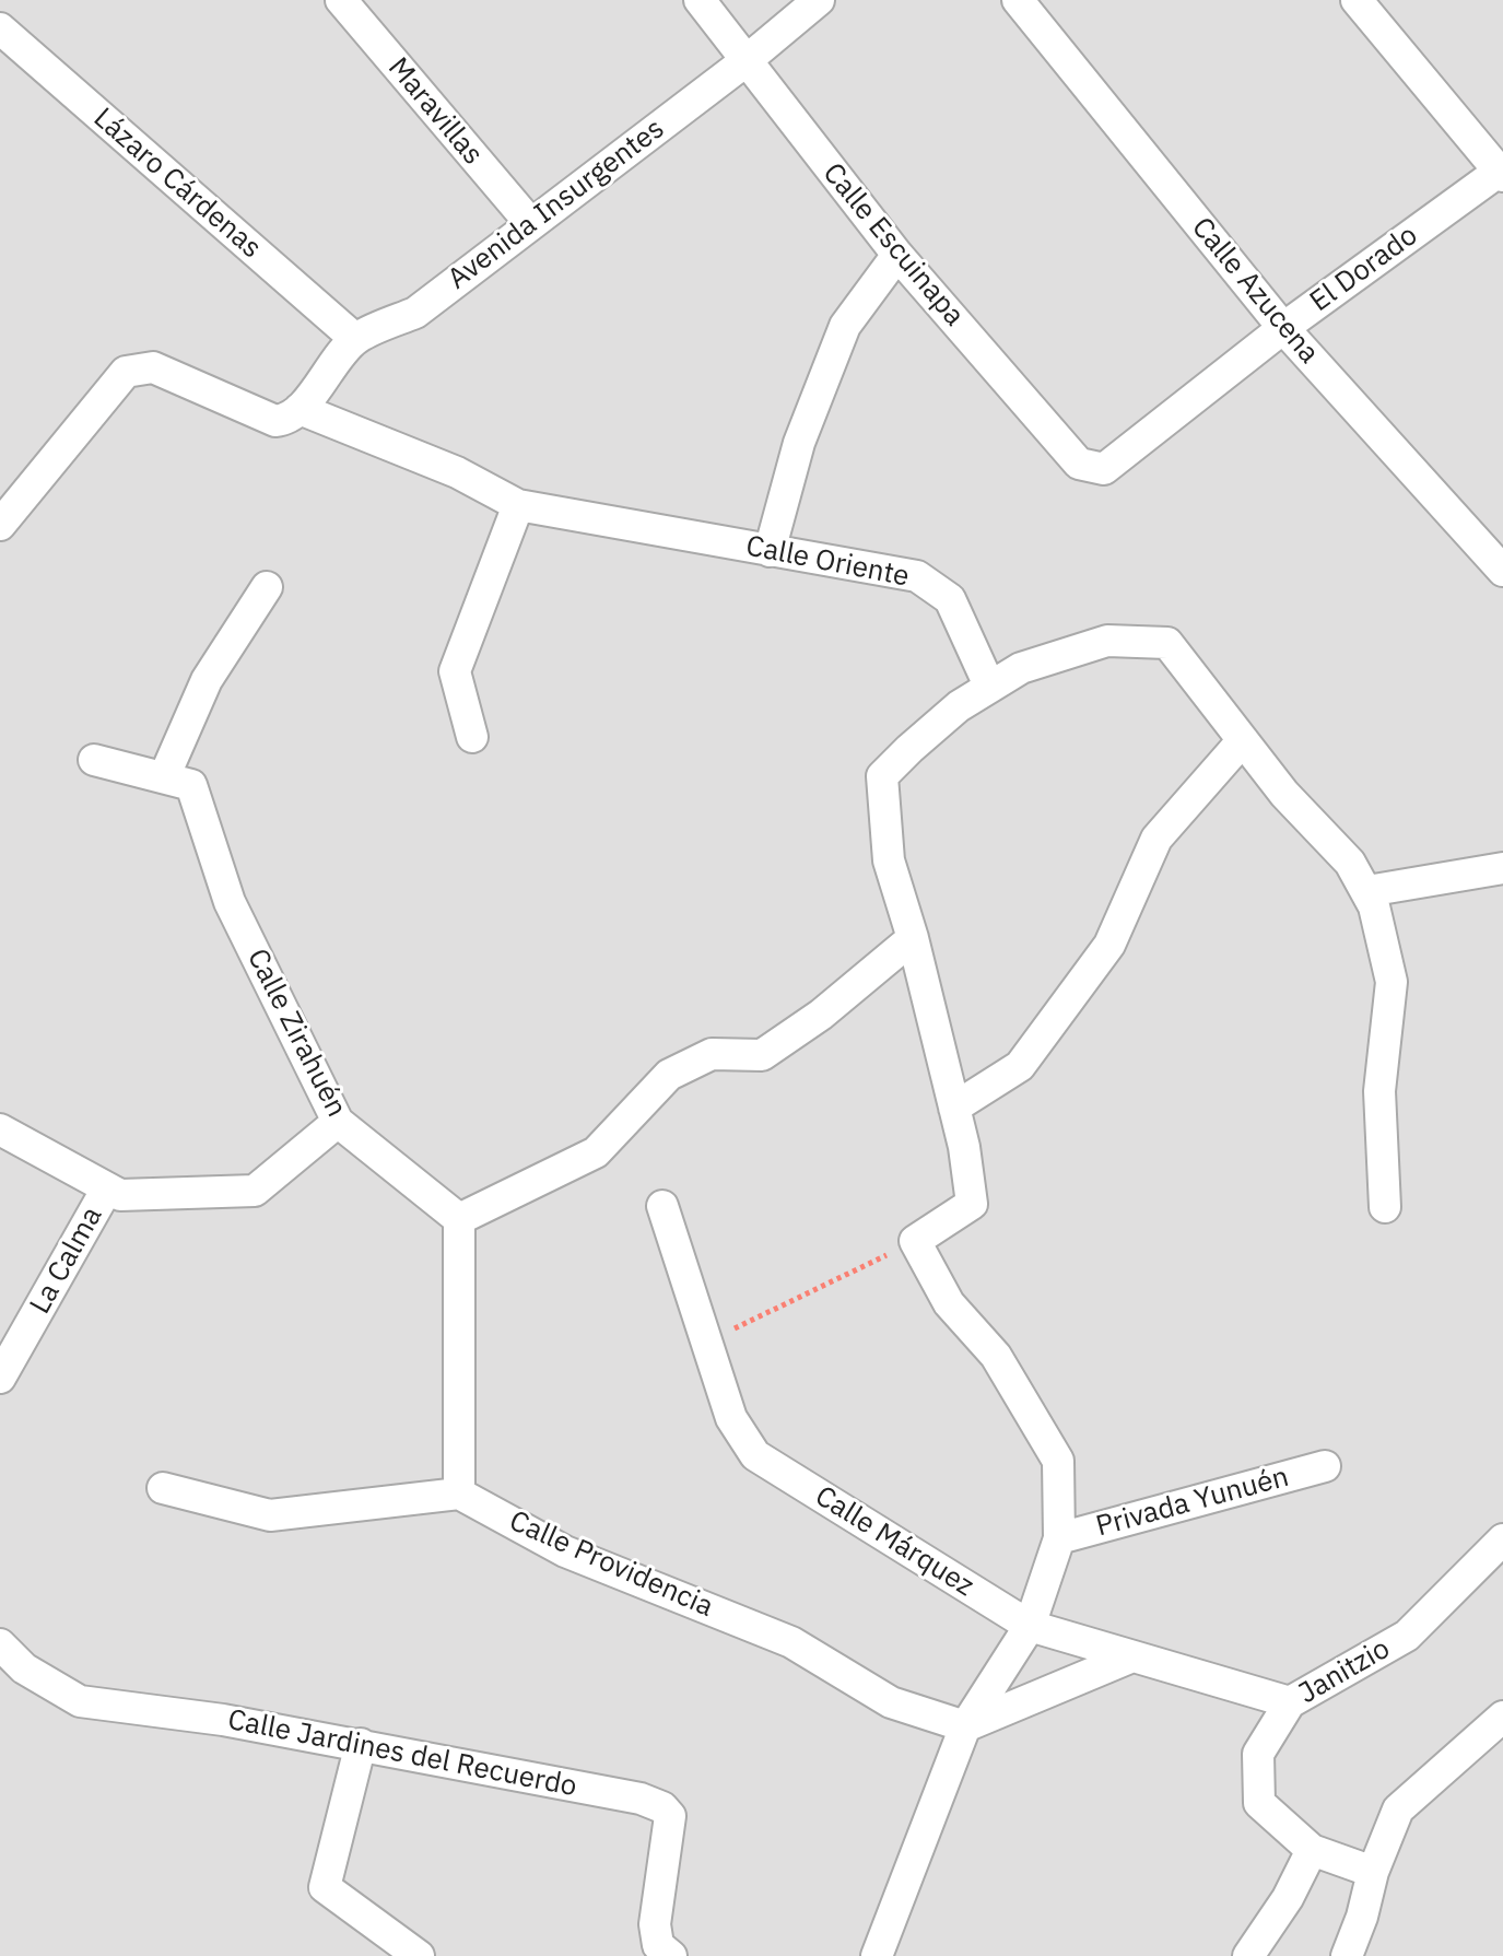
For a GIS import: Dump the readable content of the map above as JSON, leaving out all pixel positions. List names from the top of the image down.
{
  "streets": {
    "street": [
      "Maravillas",
      "Lázaro Cárdenas",
      "Avenida Insurgentes",
      "Calle Escuinapa",
      "El Dorado",
      "Calle Azucena",
      "Calle Oriente",
      "Calle Zirahuén",
      "La Calma",
      "Privada Yunuén",
      "Calle Márquez",
      "Calle Providencia",
      "Janitzio",
      "Calle Jardines del Recuerdo"
    ]
  },
  "crossings": [
    ["Maravillas", "Avenida Insurgentes"],
    ["Lázaro Cárdenas", "Avenida Insurgentes"],
    ["Avenida Insurgentes", "Calle Escuinapa"],
    ["Avenida Insurgentes", "Calle Oriente"],
    ["Calle Escuinapa", "El Dorado"],
    ["El Dorado", "Calle Azucena"],
    ["Calle Márquez", "Janitzio"]
  ]
}
